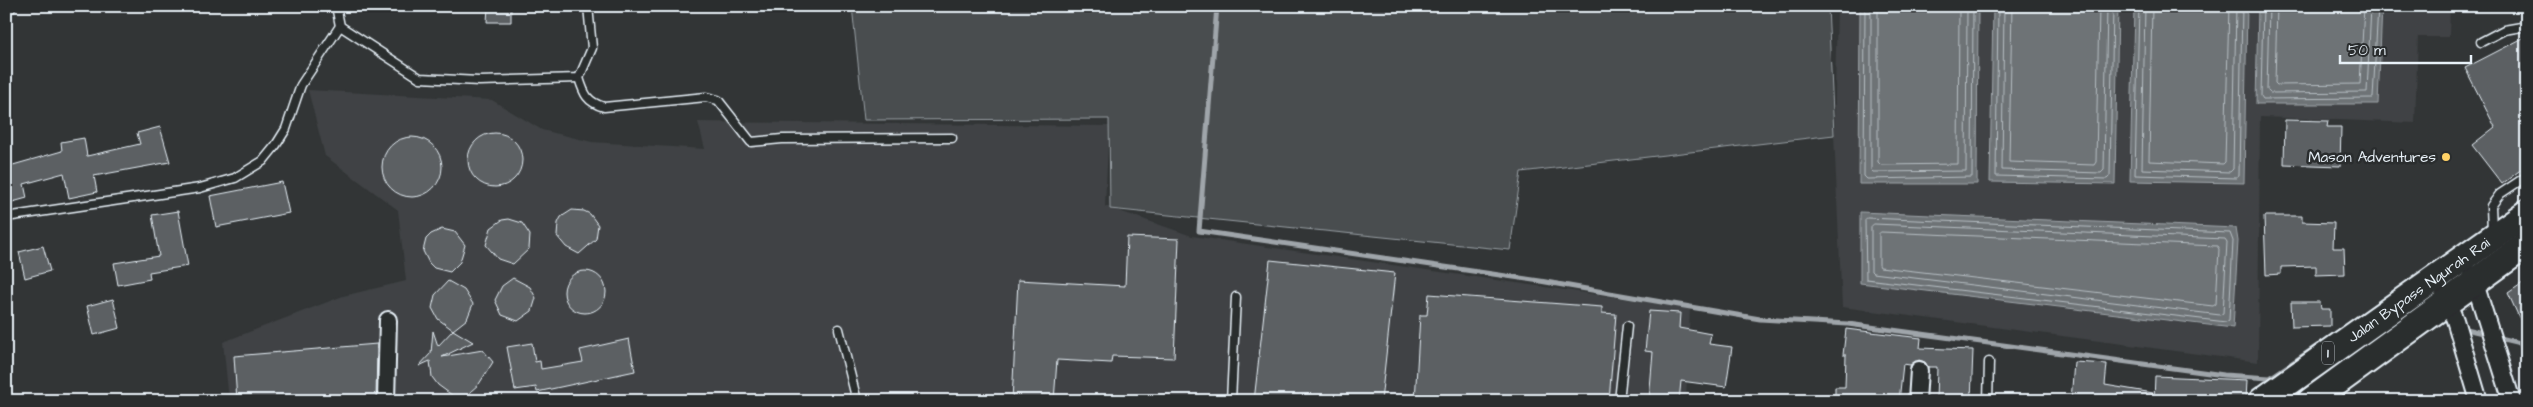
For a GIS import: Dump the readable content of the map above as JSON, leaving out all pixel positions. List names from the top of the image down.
{
  "streets": {
    "highway": ["Jalan Bypass Ngurah Rai", "1"]
  },
  "places": ["Mason Adventures"],
  "scale_bar": "50 m"
}
